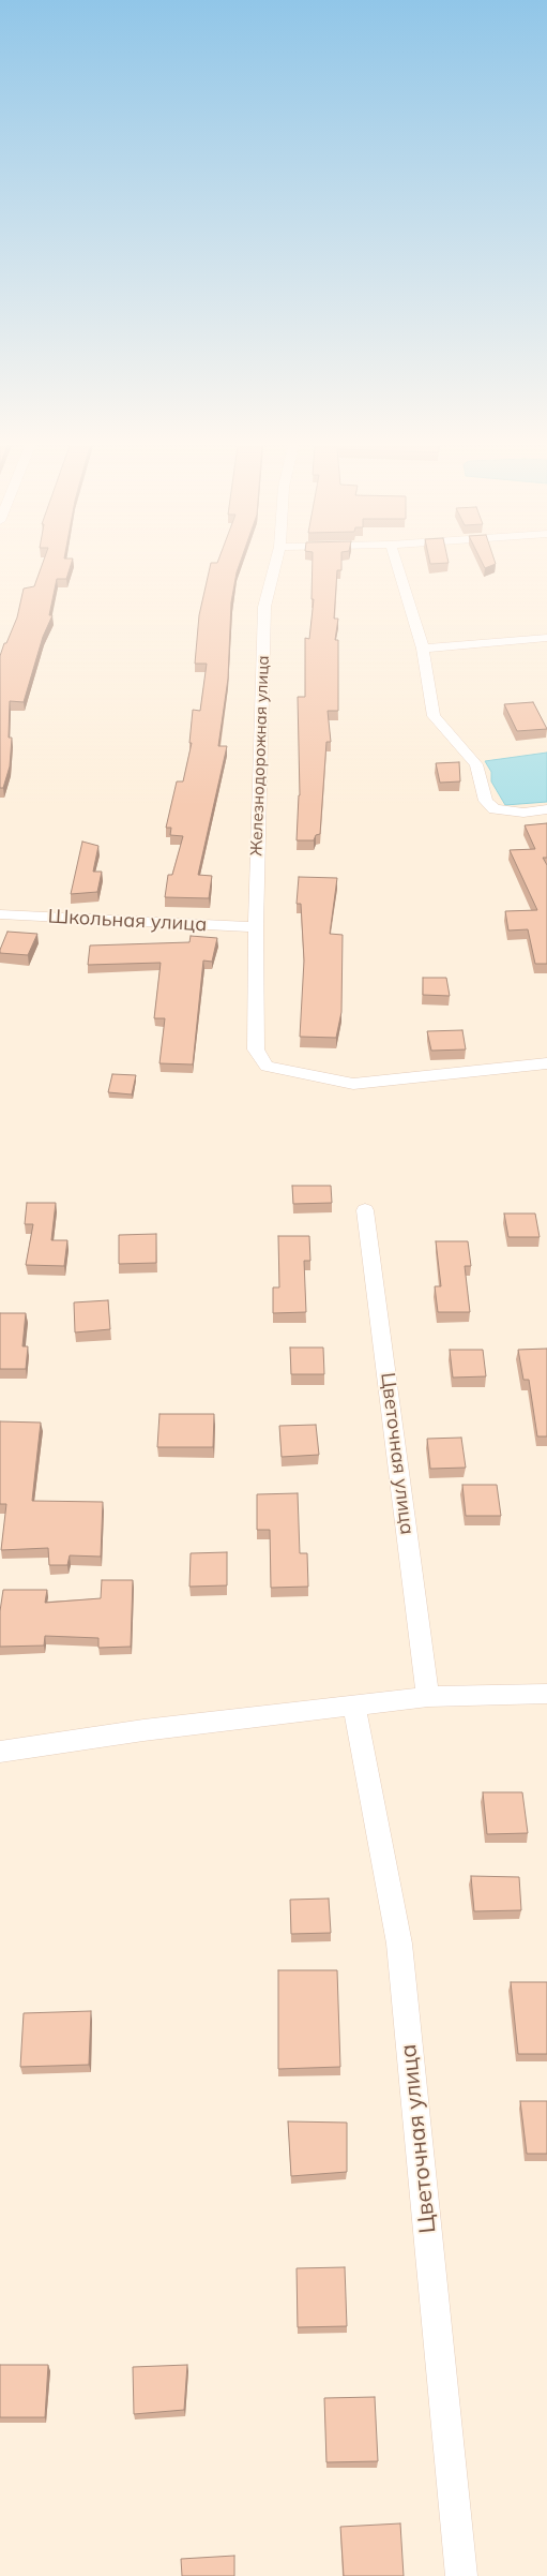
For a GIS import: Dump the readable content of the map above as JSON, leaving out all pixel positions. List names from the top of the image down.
{
  "streets": {
    "street": ["Железнодорожная улица", "Школьная улица", "Цветочная улица"]
  },
  "crossings": [
    ["Железнодорожная улица", "Школьная улица"]
  ]
}
